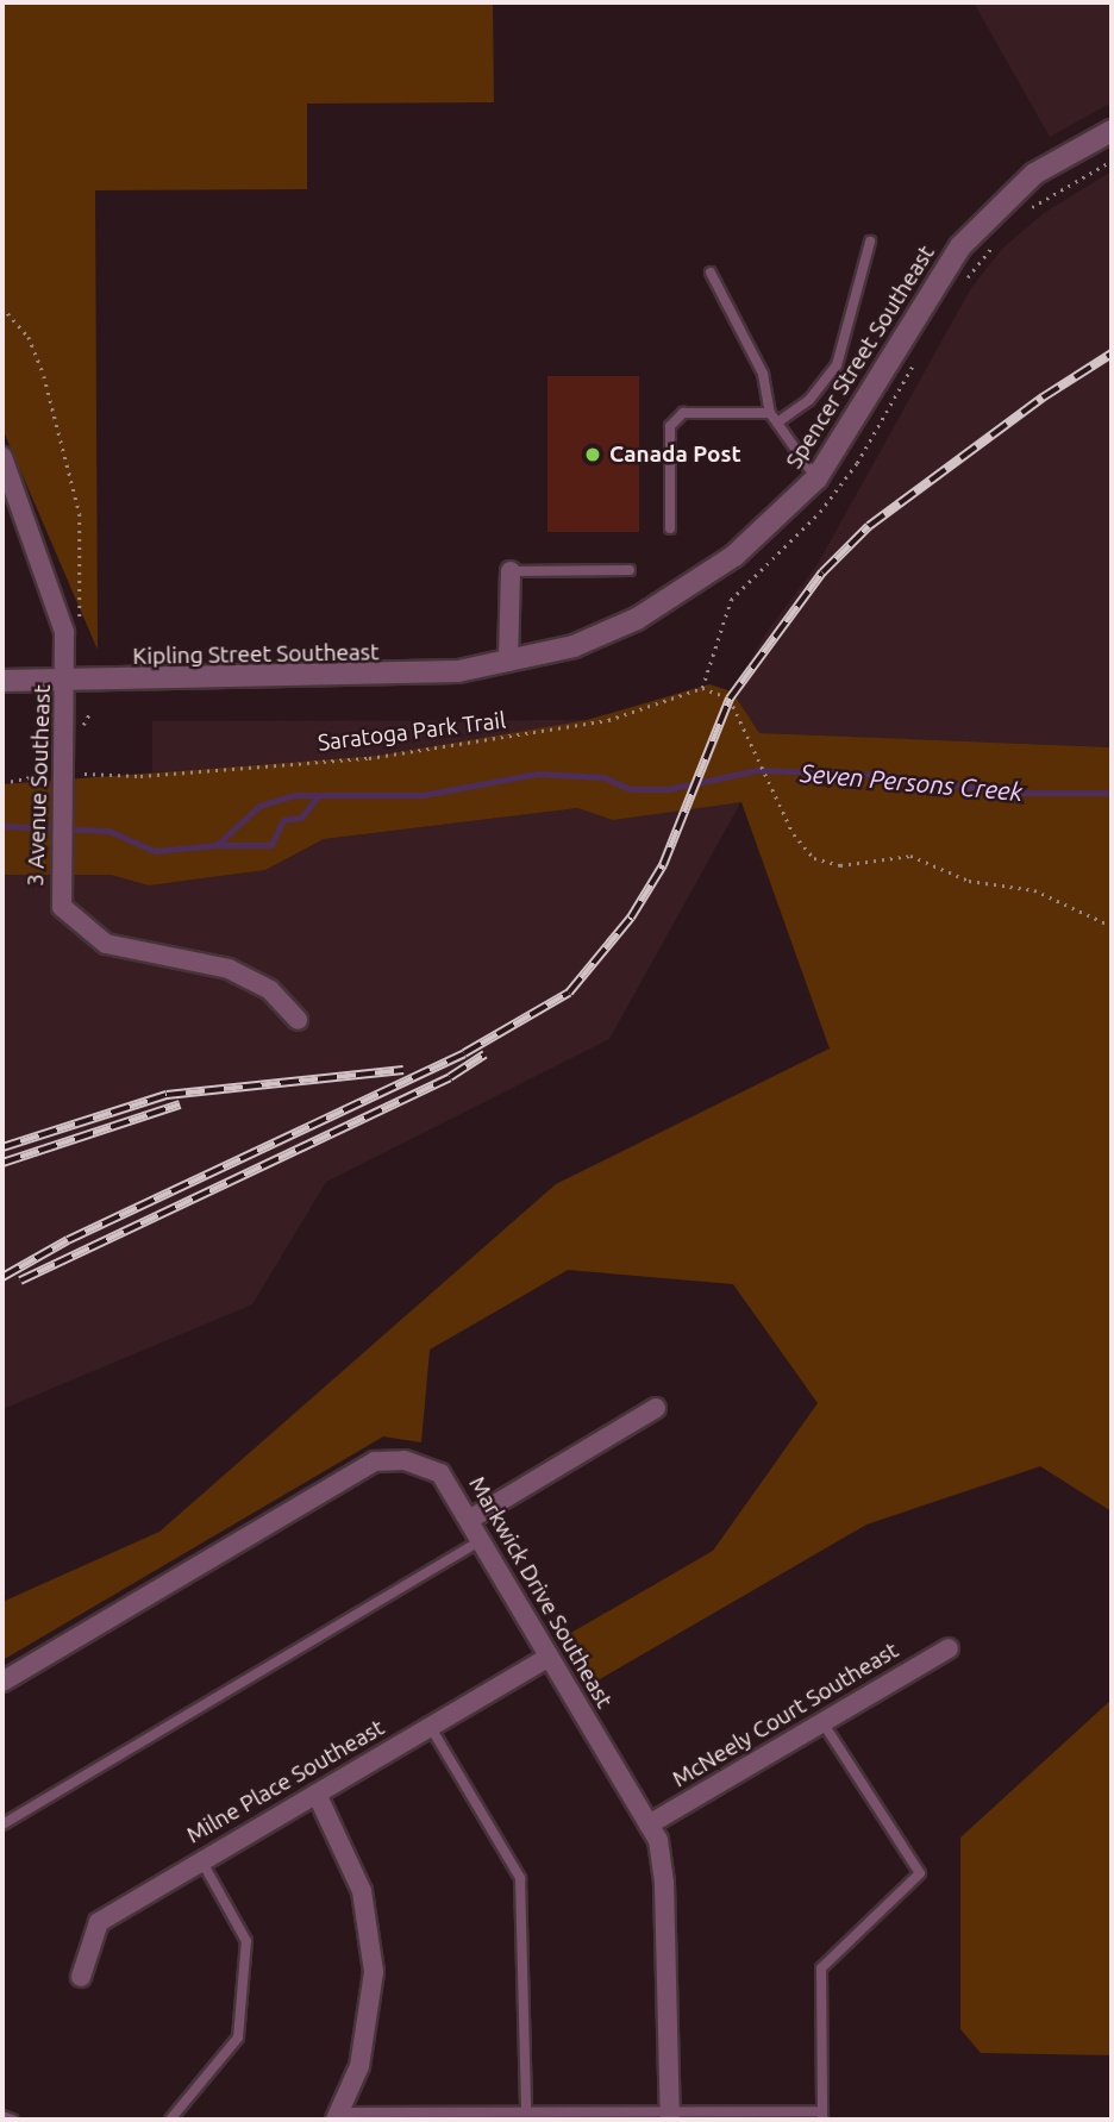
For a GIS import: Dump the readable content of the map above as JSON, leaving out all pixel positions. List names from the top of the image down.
{
  "streets": {
    "street": [
      "Spencer Street Southeast",
      "Kipling Street Southeast",
      "3 Avenue Southeast",
      "Markwick Drive Southeast",
      "McNeely Court Southeast",
      "Milne Place Southeast"
    ],
    "path": ["Saratoga Park Trail"]
  },
  "crossings": [
    ["Spencer Street Southeast", "Kipling Street Southeast"],
    ["Kipling Street Southeast", "3 Avenue Southeast"],
    ["Saratoga Park Trail", "3 Avenue Southeast"],
    ["Markwick Drive Southeast", "McNeely Court Southeast"],
    ["Markwick Drive Southeast", "Milne Place Southeast"]
  ],
  "water": ["Seven Persons Creek"],
  "places": ["Canada Post"]
}
